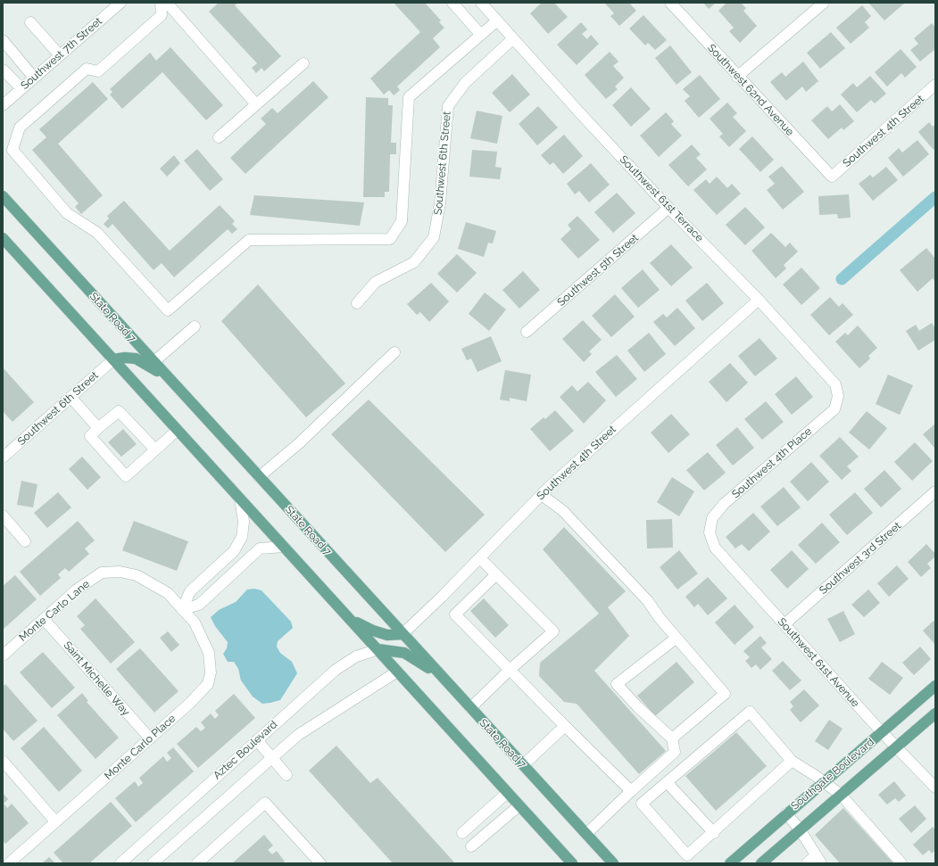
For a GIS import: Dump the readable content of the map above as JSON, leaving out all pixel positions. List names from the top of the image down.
{
  "streets": {
    "main road": ["State Road 7", "Southgate Boulevard"],
    "street": [
      "Southwest 7th Street",
      "Southwest 62nd Avenue",
      "Southwest 4th Street",
      "Southwest 6th Street",
      "Southwest 61st Terrace",
      "Southwest 5th Street",
      "Southwest 4th Place",
      "Southwest 3rd Street",
      "Monte Carlo Lane",
      "Southwest 61st Avenue",
      "Saint Michelle Way",
      "Monte Carlo Place",
      "Aztec Boulevard"
    ]
  },
  "crossings": [
    ["Southwest 62nd Avenue", "Southwest 4th Street"],
    ["Southwest 4th Street", "Southwest 61st Terrace"],
    ["Southwest 4th Street", "State Road 7"],
    ["Southwest 6th Street", "Southwest 61st Terrace"],
    ["Southwest 61st Terrace", "Southwest 5th Street"],
    ["Southwest 61st Terrace", "Southwest 4th Place"],
    ["Southwest 4th Place", "Southwest 61st Avenue"],
    ["Southwest 3rd Street", "Southwest 61st Avenue"],
    ["Monte Carlo Lane", "Saint Michelle Way"],
    ["Monte Carlo Lane", "Monte Carlo Place"],
    ["Southwest 61st Avenue", "Southgate Boulevard"],
    ["Saint Michelle Way", "Monte Carlo Place"]
  ]
}
